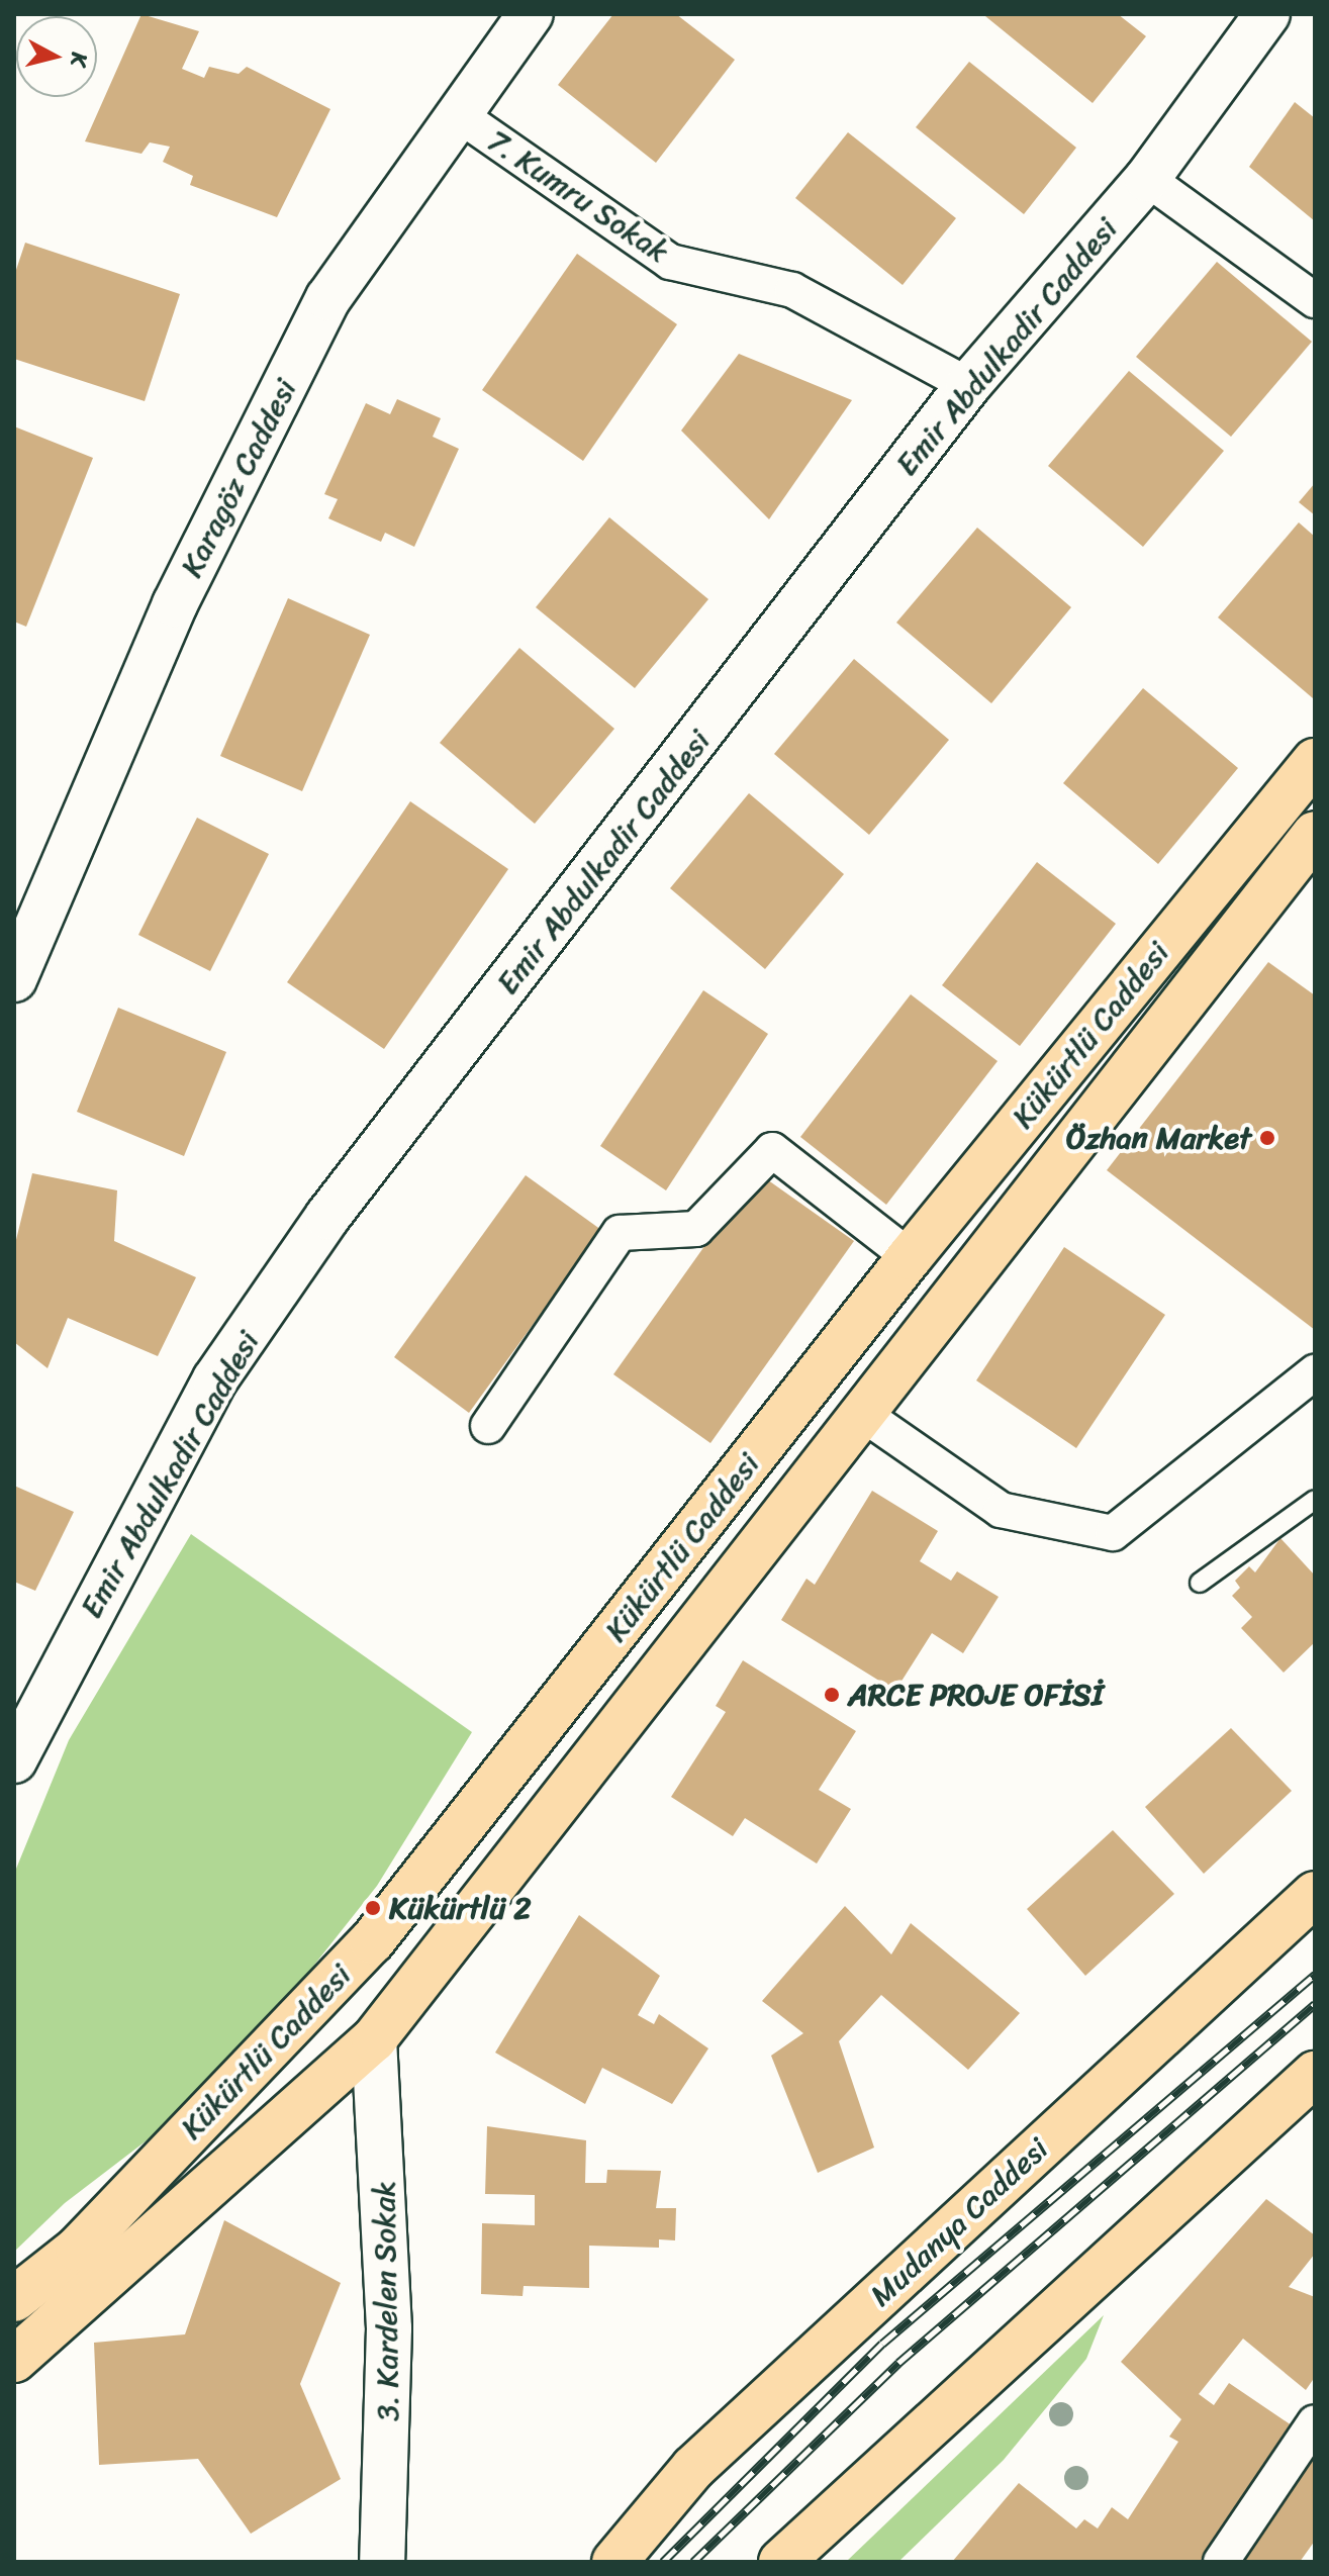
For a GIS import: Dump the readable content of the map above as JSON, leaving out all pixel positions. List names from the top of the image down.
{
  "streets": {
    "main road": ["Kükürtlü Caddesi", "Mudanya Caddesi"],
    "street": [
      "7. Kumru Sokak",
      "Emir Abdulkadir Caddesi",
      "Karagöz Caddesi",
      "3. Kardelen Sokak"
    ]
  },
  "crossings": [
    ["7. Kumru Sokak", "Emir Abdulkadir Caddesi"],
    ["7. Kumru Sokak", "Karagöz Caddesi"],
    ["Kükürtlü Caddesi", "3. Kardelen Sokak"]
  ],
  "places": ["Özhan Market", "ARCE PROJE OFİSİ", "Kükürtlü 2"],
  "north": "right"
}
